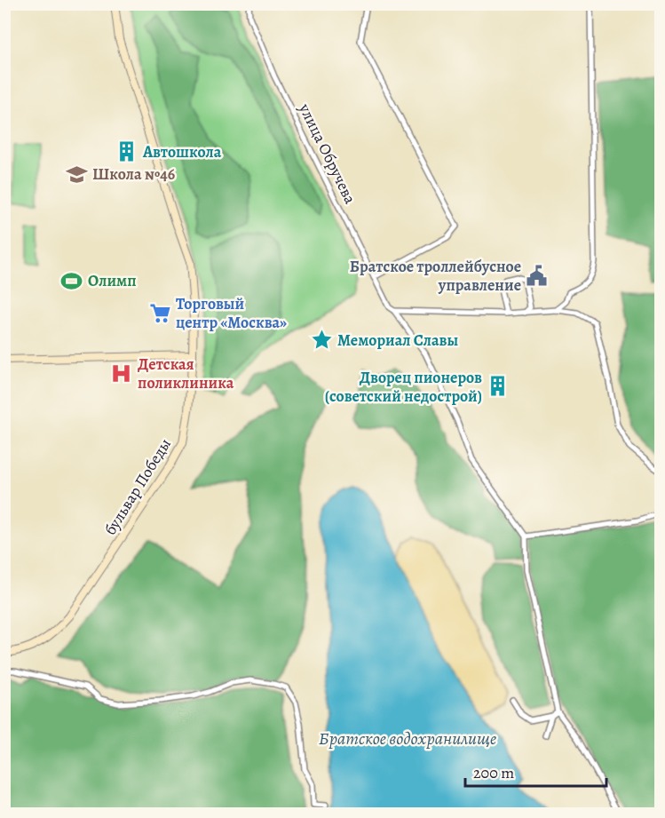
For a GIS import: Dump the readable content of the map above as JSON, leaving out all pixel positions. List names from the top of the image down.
{
  "streets": {
    "street": ["улица Обручева", "бульвар Победы"]
  },
  "water": ["Братское водохранилище"],
  "places": {
    "building": ["Автошкола", "Дворец пионеров (советский недострой)"],
    "school or university": ["Школа №46"],
    "public building": ["Братское троллейбусное управление"],
    "sports": ["Олимп"],
    "supermarket": ["Торговый центр «Москва»"],
    "place": ["Мемориал Славы"],
    "hospital": ["Детская поликлиника"]
  },
  "scale_bar": "200 m"
}
